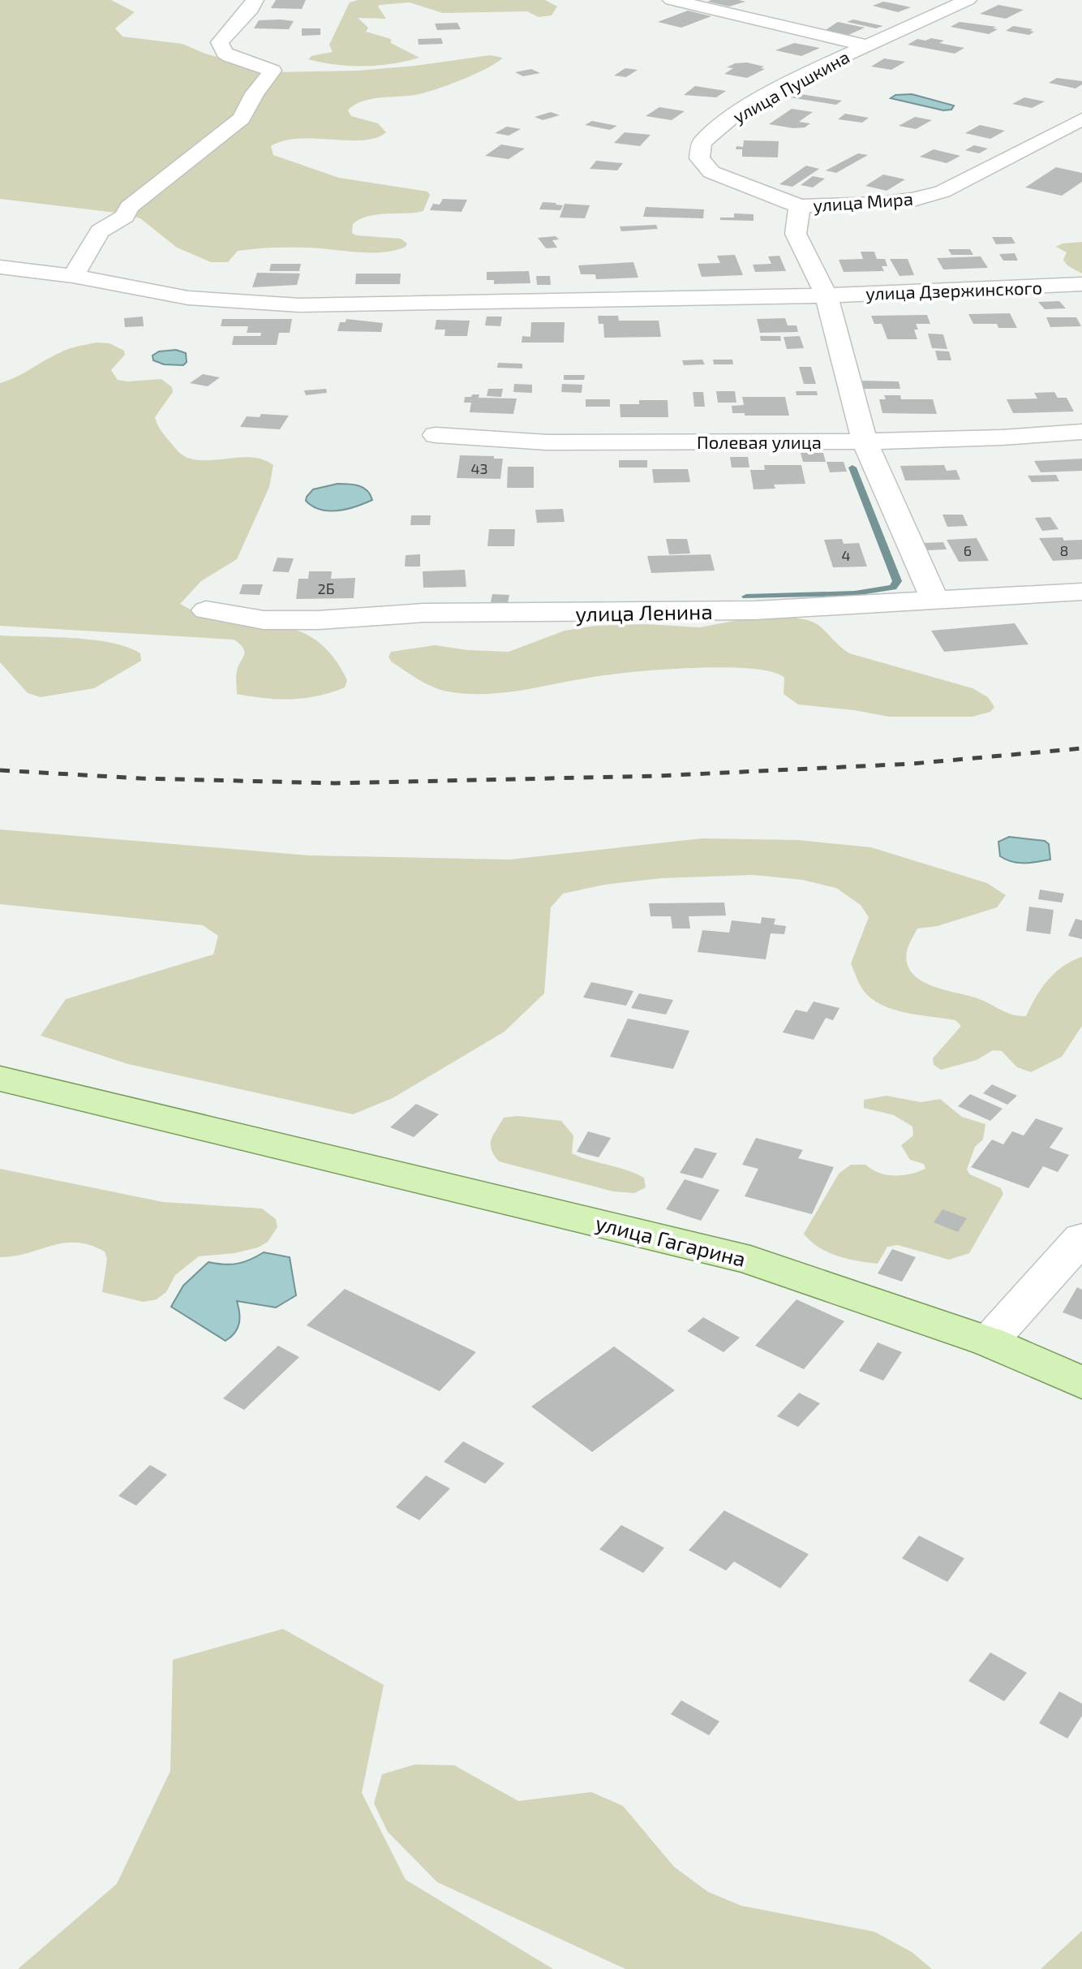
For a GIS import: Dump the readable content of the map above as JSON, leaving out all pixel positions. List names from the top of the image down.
{
  "streets": {
    "main road": ["улица Гагарина"],
    "street": [
      "улица Пушкина",
      "улица Мира",
      "улица Дзержинского",
      "Полевая улица",
      "улица Ленина"
    ]
  },
  "crossings": [
    ["улица Пушкина", "улица Мира"],
    ["улица Мира", "улица Дзержинского"],
    ["улица Мира", "Полевая улица"],
    ["улица Мира", "улица Ленина"]
  ],
  "house_numbers": [
    "43",
    "6",
    "8",
    "4",
    "2Б"
  ]
}
